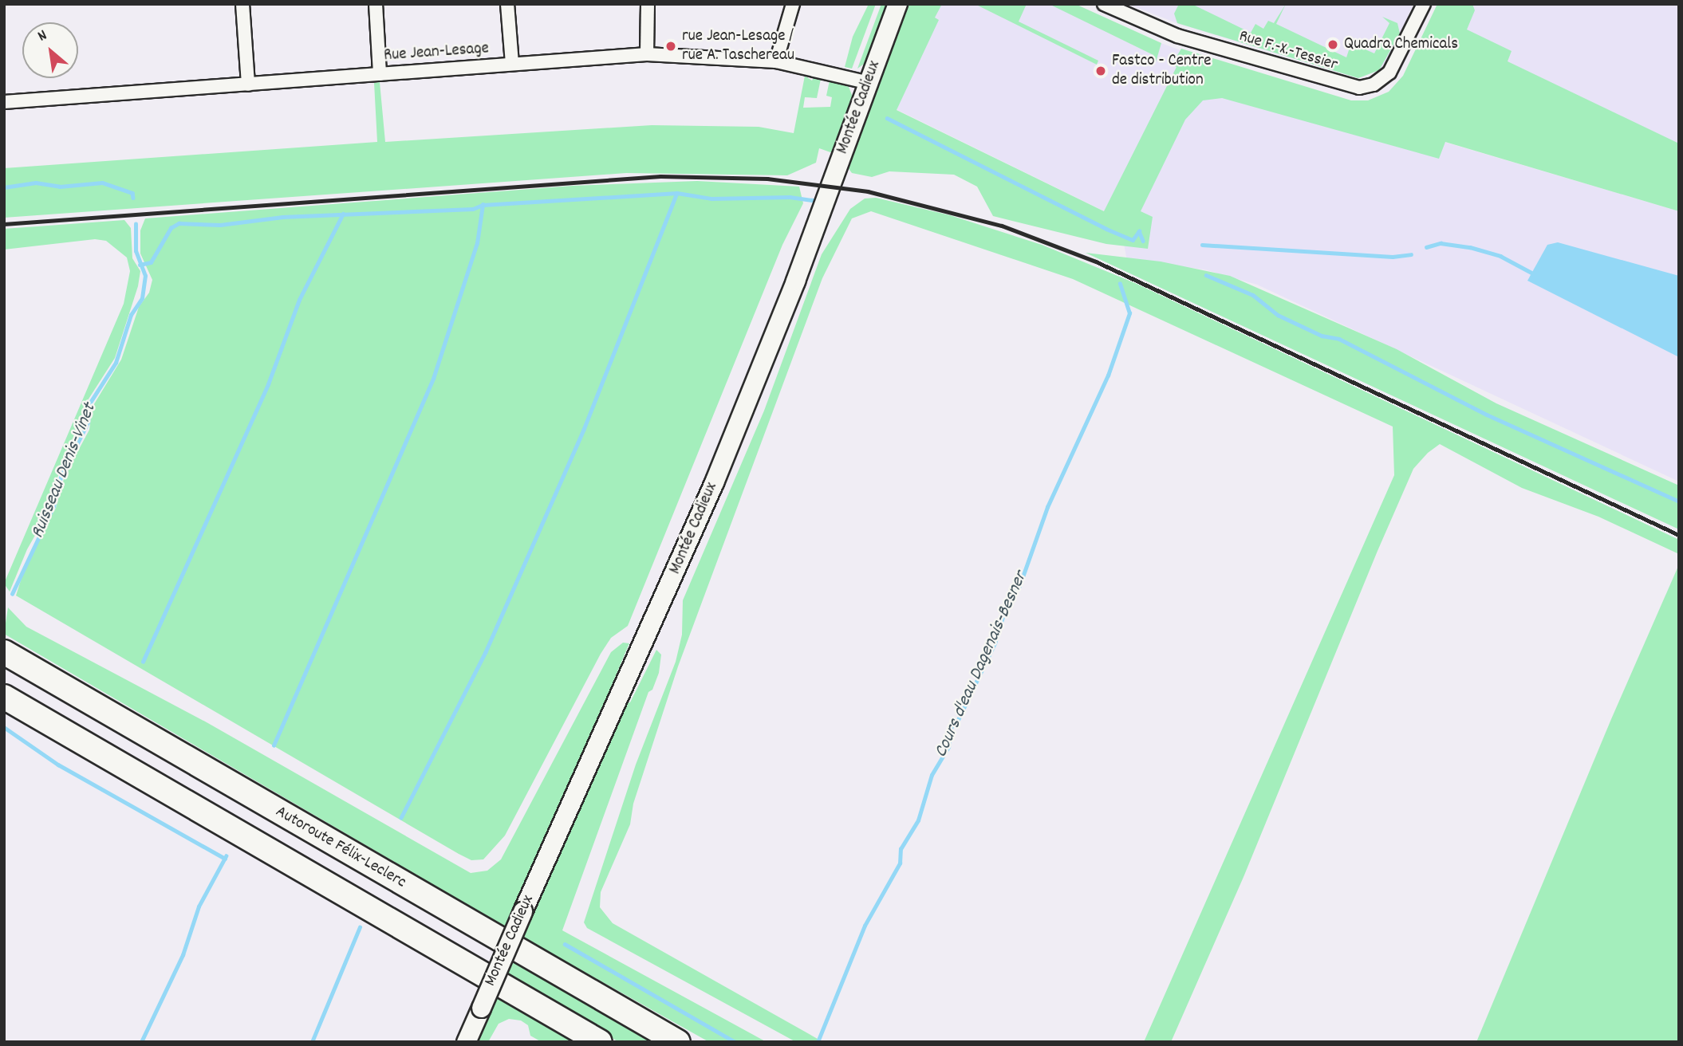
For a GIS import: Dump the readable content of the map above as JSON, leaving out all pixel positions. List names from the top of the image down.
{
  "streets": {
    "highway": ["Autoroute Félix-Leclerc"],
    "street": ["Rue F.-X.-Tessier", "Rue Jean-Lesage", "Montée Cadieux"]
  },
  "crossings": [
    ["Rue Jean-Lesage", "Montée Cadieux"]
  ],
  "water": ["Ruisseau Denis-Vinet", "Cours d'eau Dagenais-Besner"],
  "places": ["Quadra Chemicals", "rue Jean-Lesage / rue A. Taschereau", "Fastco - Centre de distribution"],
  "north": "top left"
}
